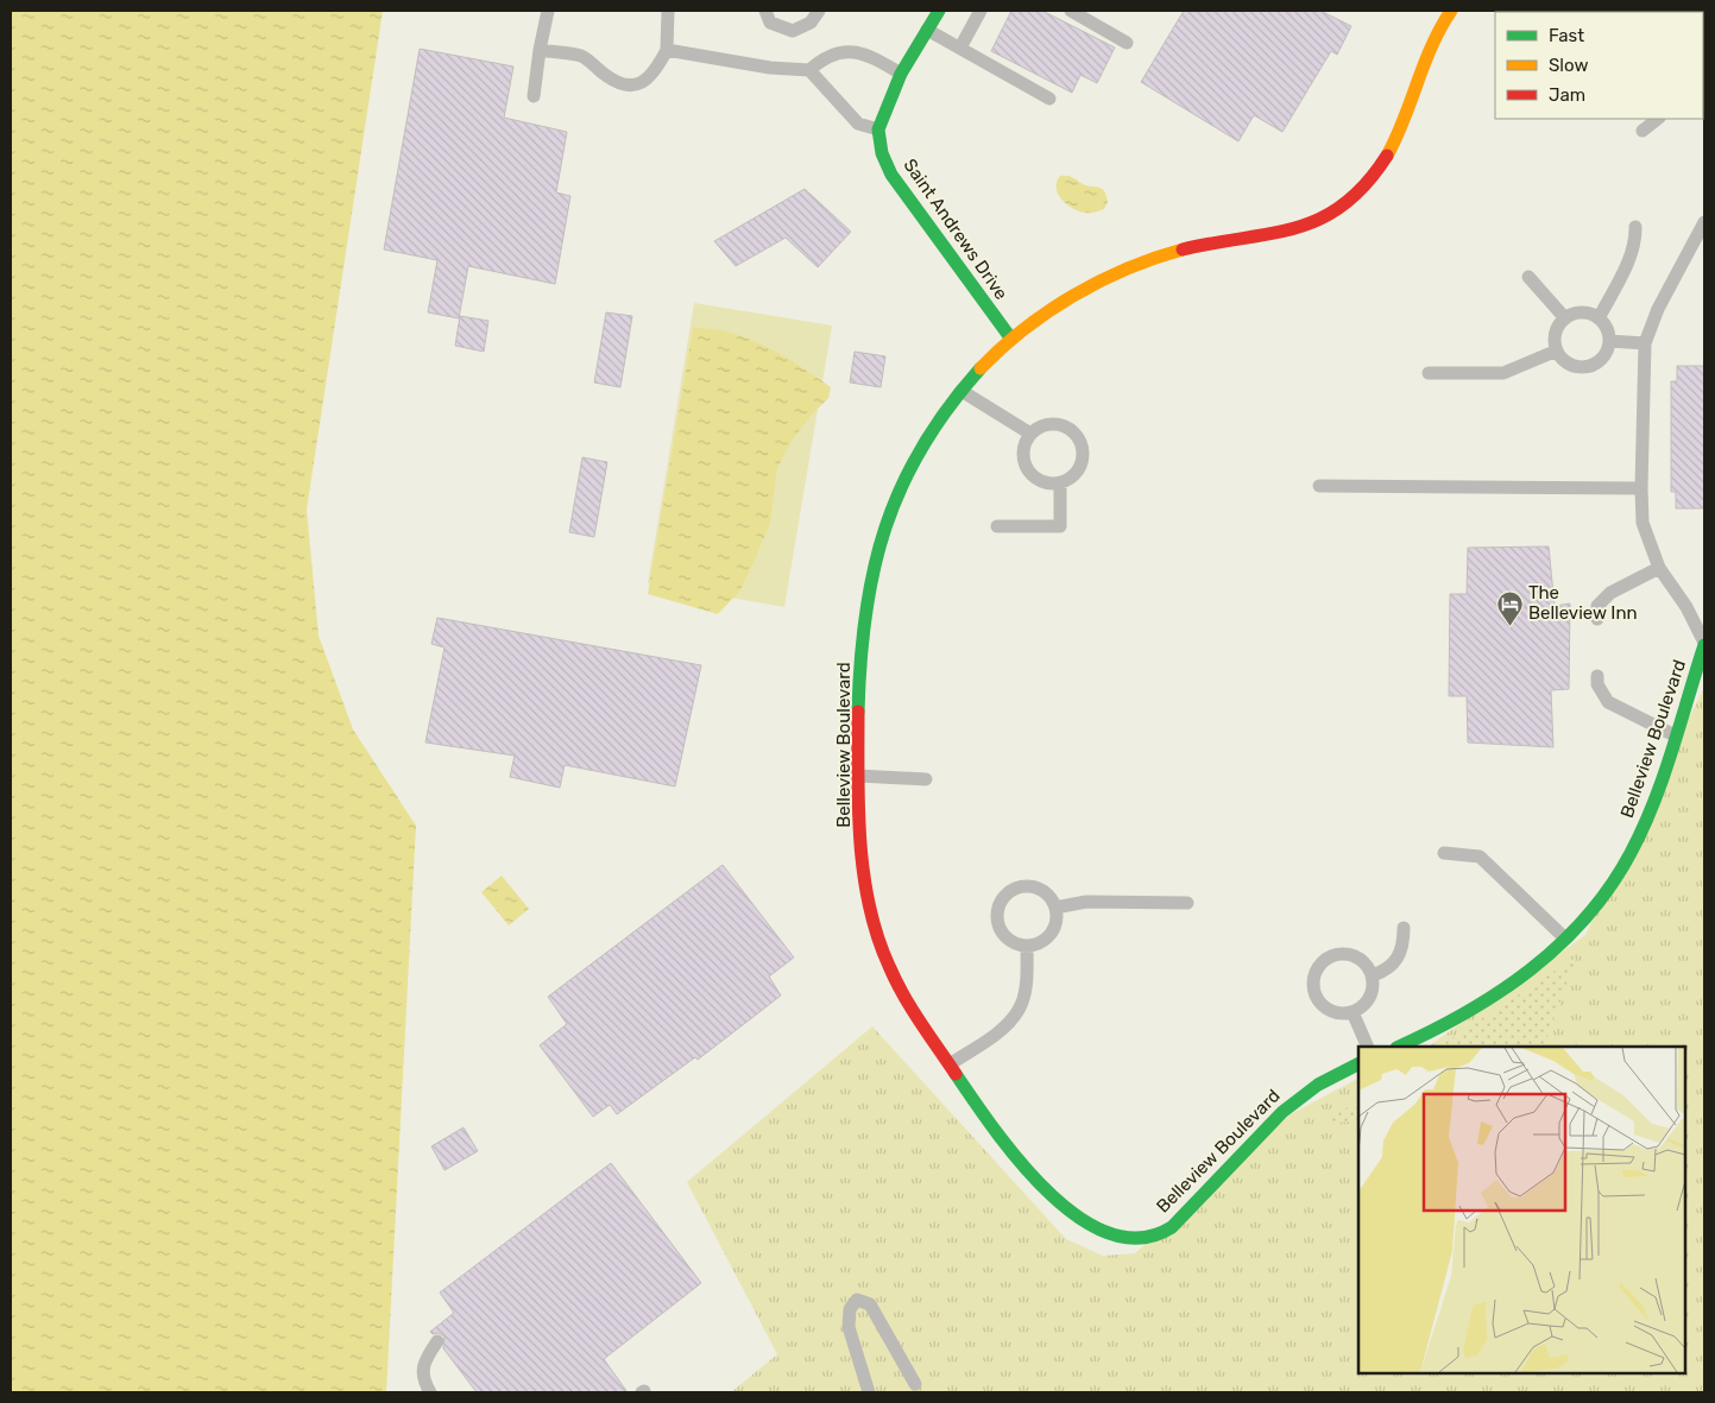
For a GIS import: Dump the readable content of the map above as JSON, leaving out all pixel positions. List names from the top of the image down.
{
  "streets": {
    "street": ["Saint Andrews Drive", "Belleview Boulevard"]
  },
  "crossings": [
    ["Saint Andrews Drive", "Belleview Boulevard"]
  ],
  "places": {
    "hotel": ["The Belleview Inn"]
  },
  "legend": ["Fast", "Slow", "Jam"]
}
